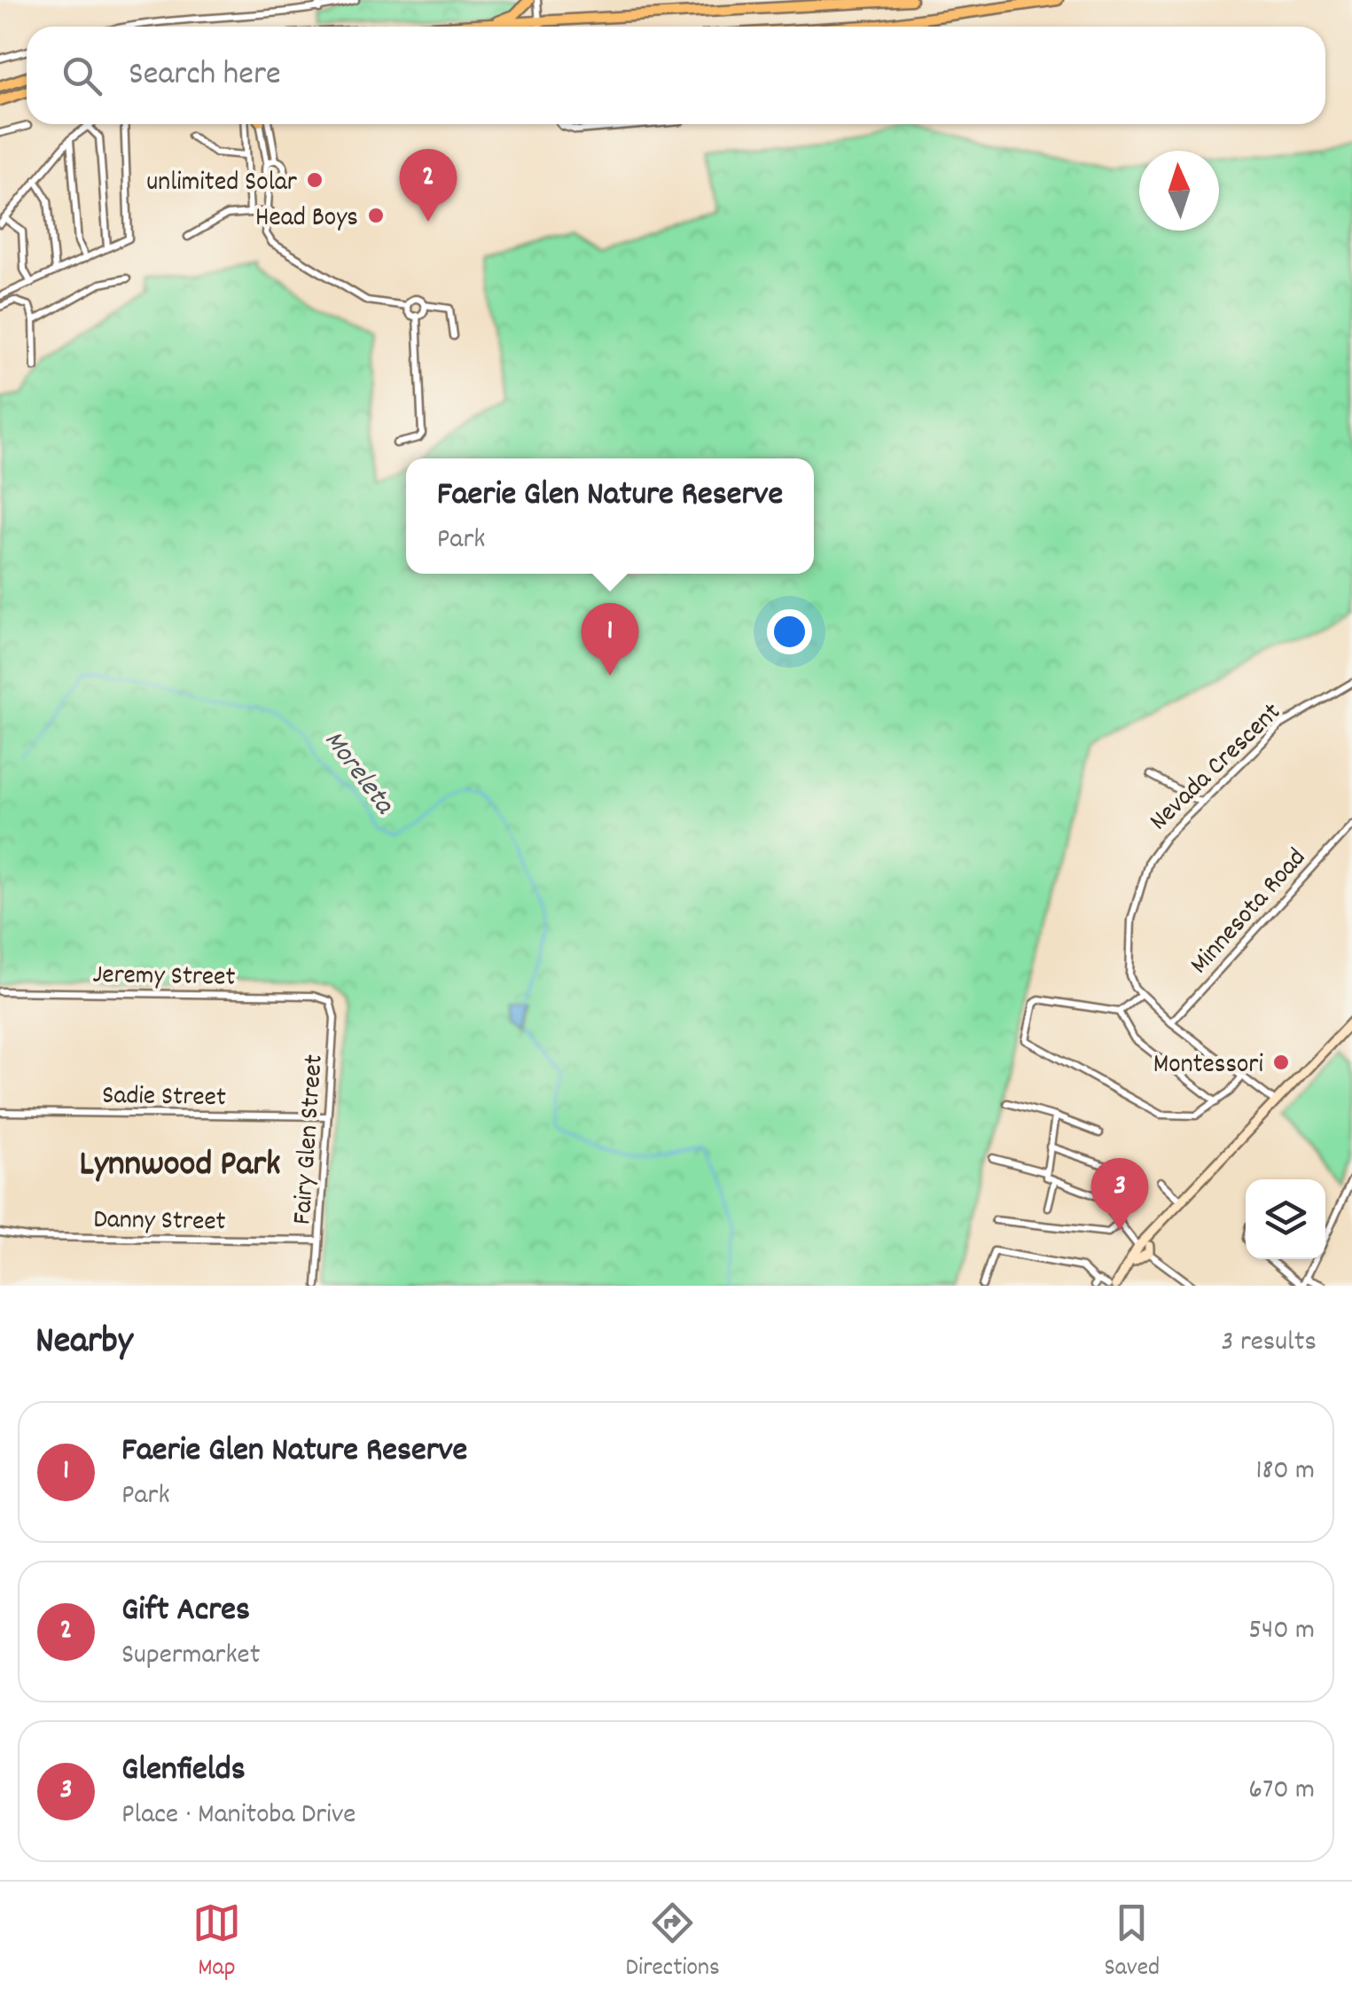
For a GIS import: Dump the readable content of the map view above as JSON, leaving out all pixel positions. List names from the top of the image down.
{
  "streets": {
    "street": [
      "Nevada Crescent",
      "Minnesota Road",
      "Jeremy Street",
      "Sadie Street",
      "Fairy Glen Street",
      "Danny Street"
    ]
  },
  "crossings": [
    ["Jeremy Street", "Fairy Glen Street"],
    ["Sadie Street", "Fairy Glen Street"],
    ["Fairy Glen Street", "Danny Street"]
  ],
  "districts": ["Lynnwood Park"],
  "water": ["Moreleta"],
  "places": ["unlimited Solar", "Head Boys", "Montessori"],
  "north": "top",
  "page": {
    "search": "Search here",
    "pins": ["2", "1", "3"],
    "popup": ["Faerie Glen Nature Reserve", "Park"],
    "heading": ["Nearby", "3 results"],
    "list": [
      {
        "mark": "1",
        "name": "Faerie Glen Nature Reserve",
        "note": "Park",
        "value": "180 m"
      },
      {
        "mark": "2",
        "name": "Gift Acres",
        "note": "Supermarket",
        "value": "540 m"
      },
      {
        "mark": "3",
        "name": "Glenfields",
        "note": "Place · Manitoba Drive",
        "value": "670 m"
      }
    ],
    "nav": ["Map", "Directions", "Saved"]
  }
}
